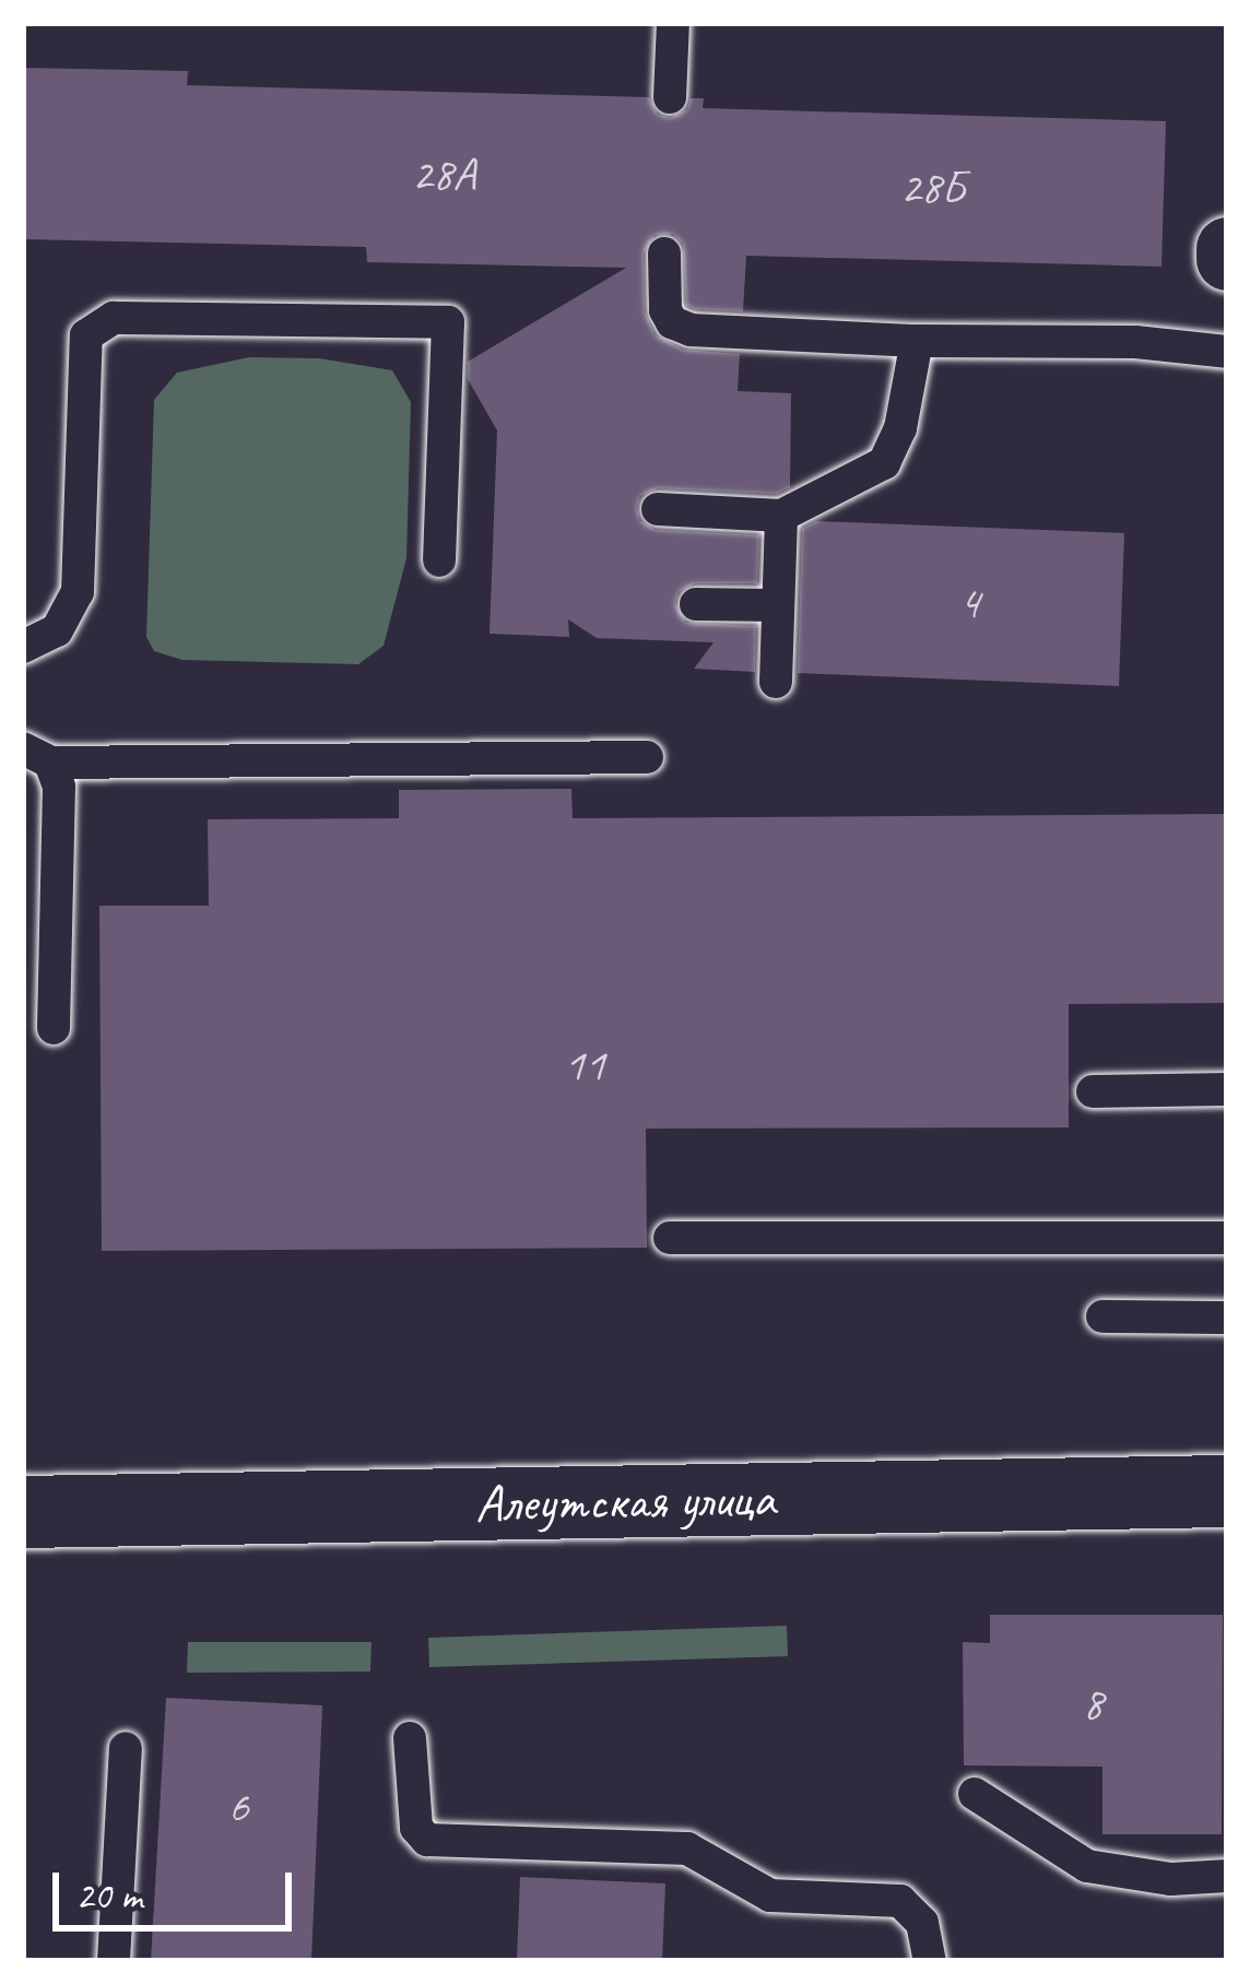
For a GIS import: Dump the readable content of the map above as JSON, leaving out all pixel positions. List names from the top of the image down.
{
  "streets": {
    "main road": ["Алеутская улица"]
  },
  "house_numbers": [
    "28А",
    "28Б",
    "4",
    "11",
    "8",
    "6"
  ],
  "scale_bar": "20 m"
}
